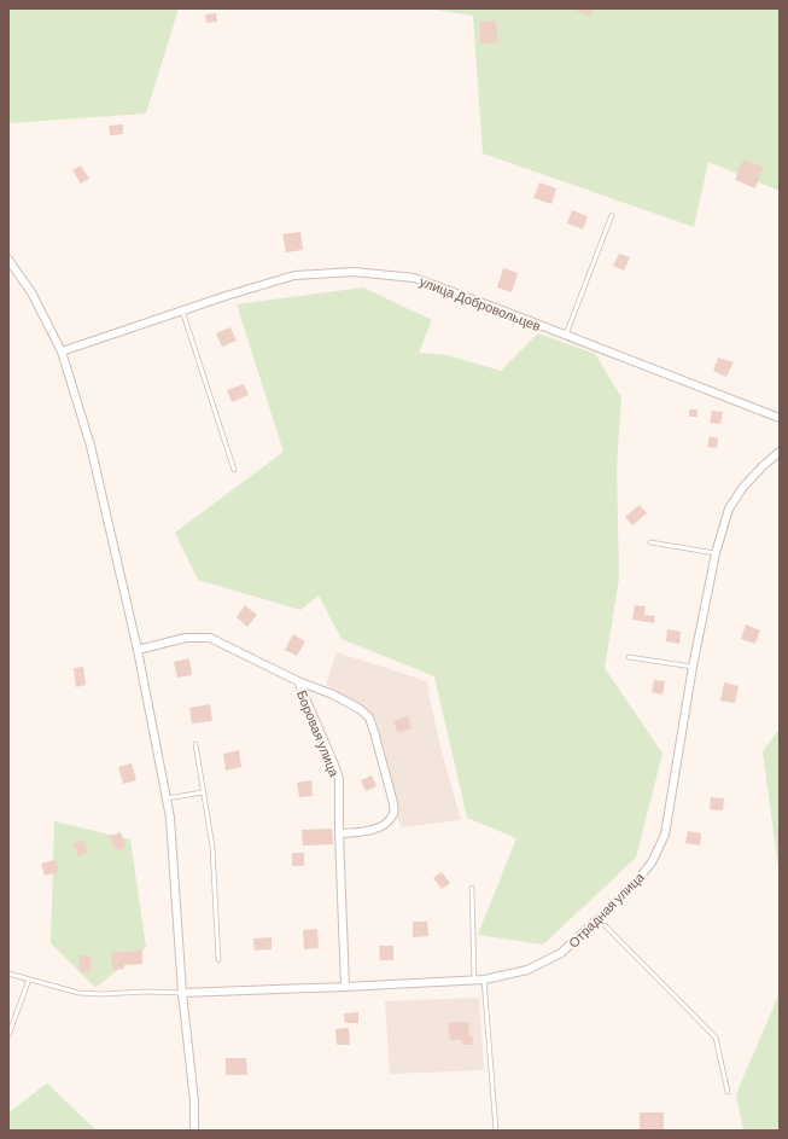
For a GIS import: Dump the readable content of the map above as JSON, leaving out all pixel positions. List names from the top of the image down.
{
  "streets": {
    "street": ["улица Добровольцев", "Боровая улица", "Отрадная улица"]
  },
  "crossings": [
    ["Боровая улица", "Отрадная улица"]
  ]
}
